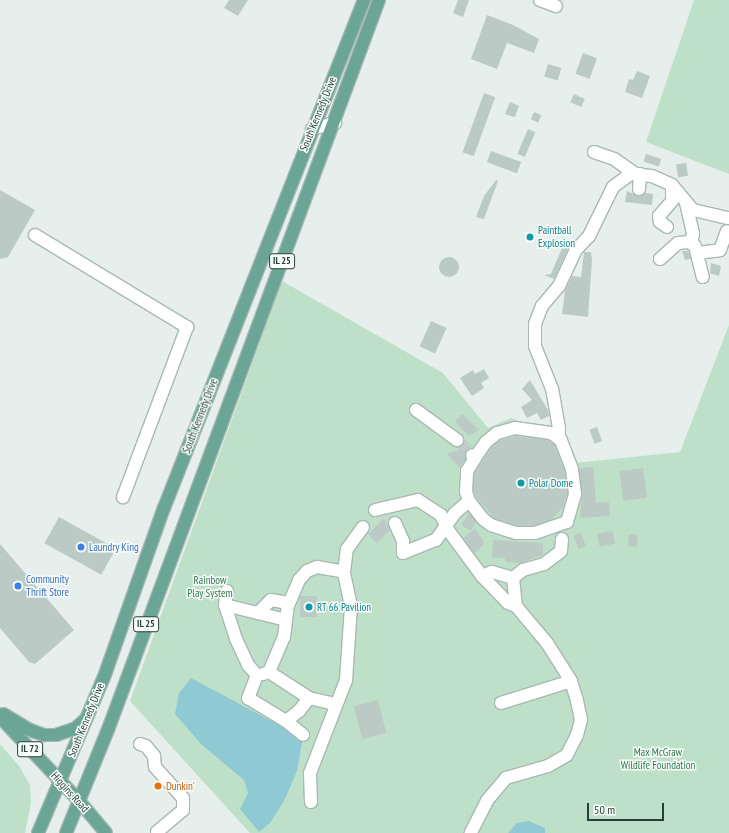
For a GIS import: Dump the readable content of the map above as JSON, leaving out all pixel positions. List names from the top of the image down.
{
  "streets": {
    "main road": [
      "South Kennedy Drive",
      "IL 25",
      "IL 72",
      "Higgins Road"
    ]
  },
  "crossings": [
    ["South Kennedy Drive", "Higgins Road"]
  ],
  "parks": ["Rainbow Play System", "Max McGraw Wildlife Foundation"],
  "places": [
    "Paintball Explosion",
    "Polar Dome",
    "Laundry King",
    "Community Thrift Store",
    "RT 66 Pavilion",
    "Dunkin'"
  ],
  "scale_bar": "50 m"
}
